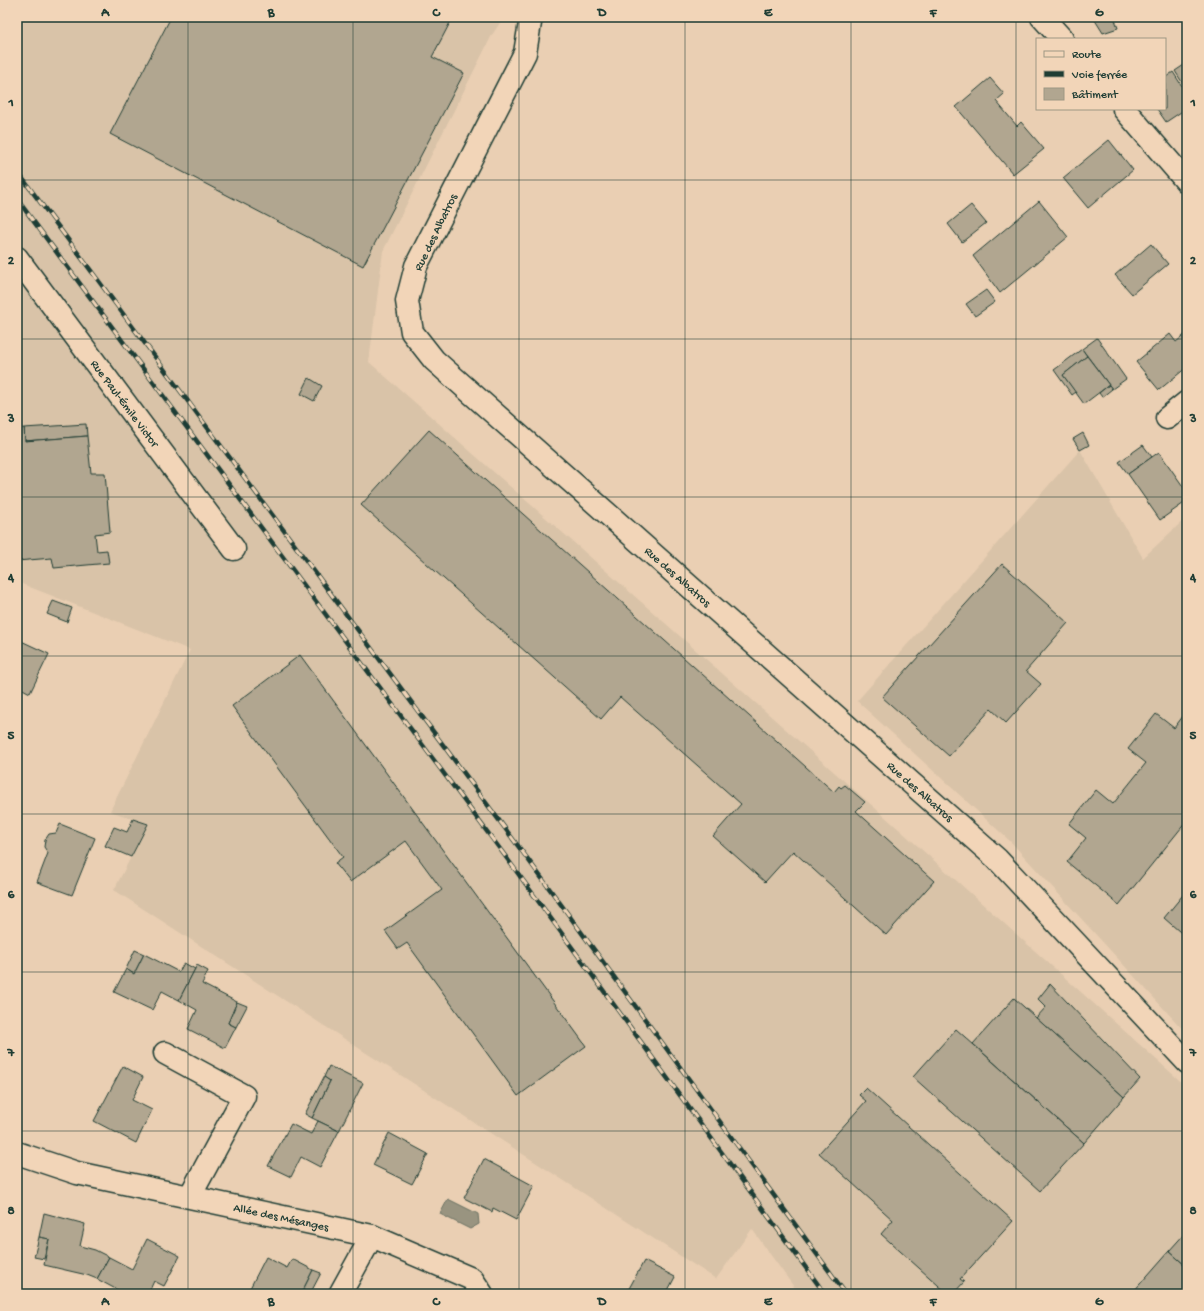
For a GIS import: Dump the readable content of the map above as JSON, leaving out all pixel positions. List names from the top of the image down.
{
  "streets": {
    "street": ["Rue des Albatros", "Rue Paul-Émile Victor", "Allée des Mésanges"]
  },
  "legend": ["Route", "Voie ferrée", "Bâtiment"],
  "grid": {
    "columns": [
      "A",
      "B",
      "C",
      "D",
      "E",
      "F",
      "G"
    ],
    "rows": [
      "1",
      "2",
      "3",
      "4",
      "5",
      "6",
      "7",
      "8"
    ]
  }
}
